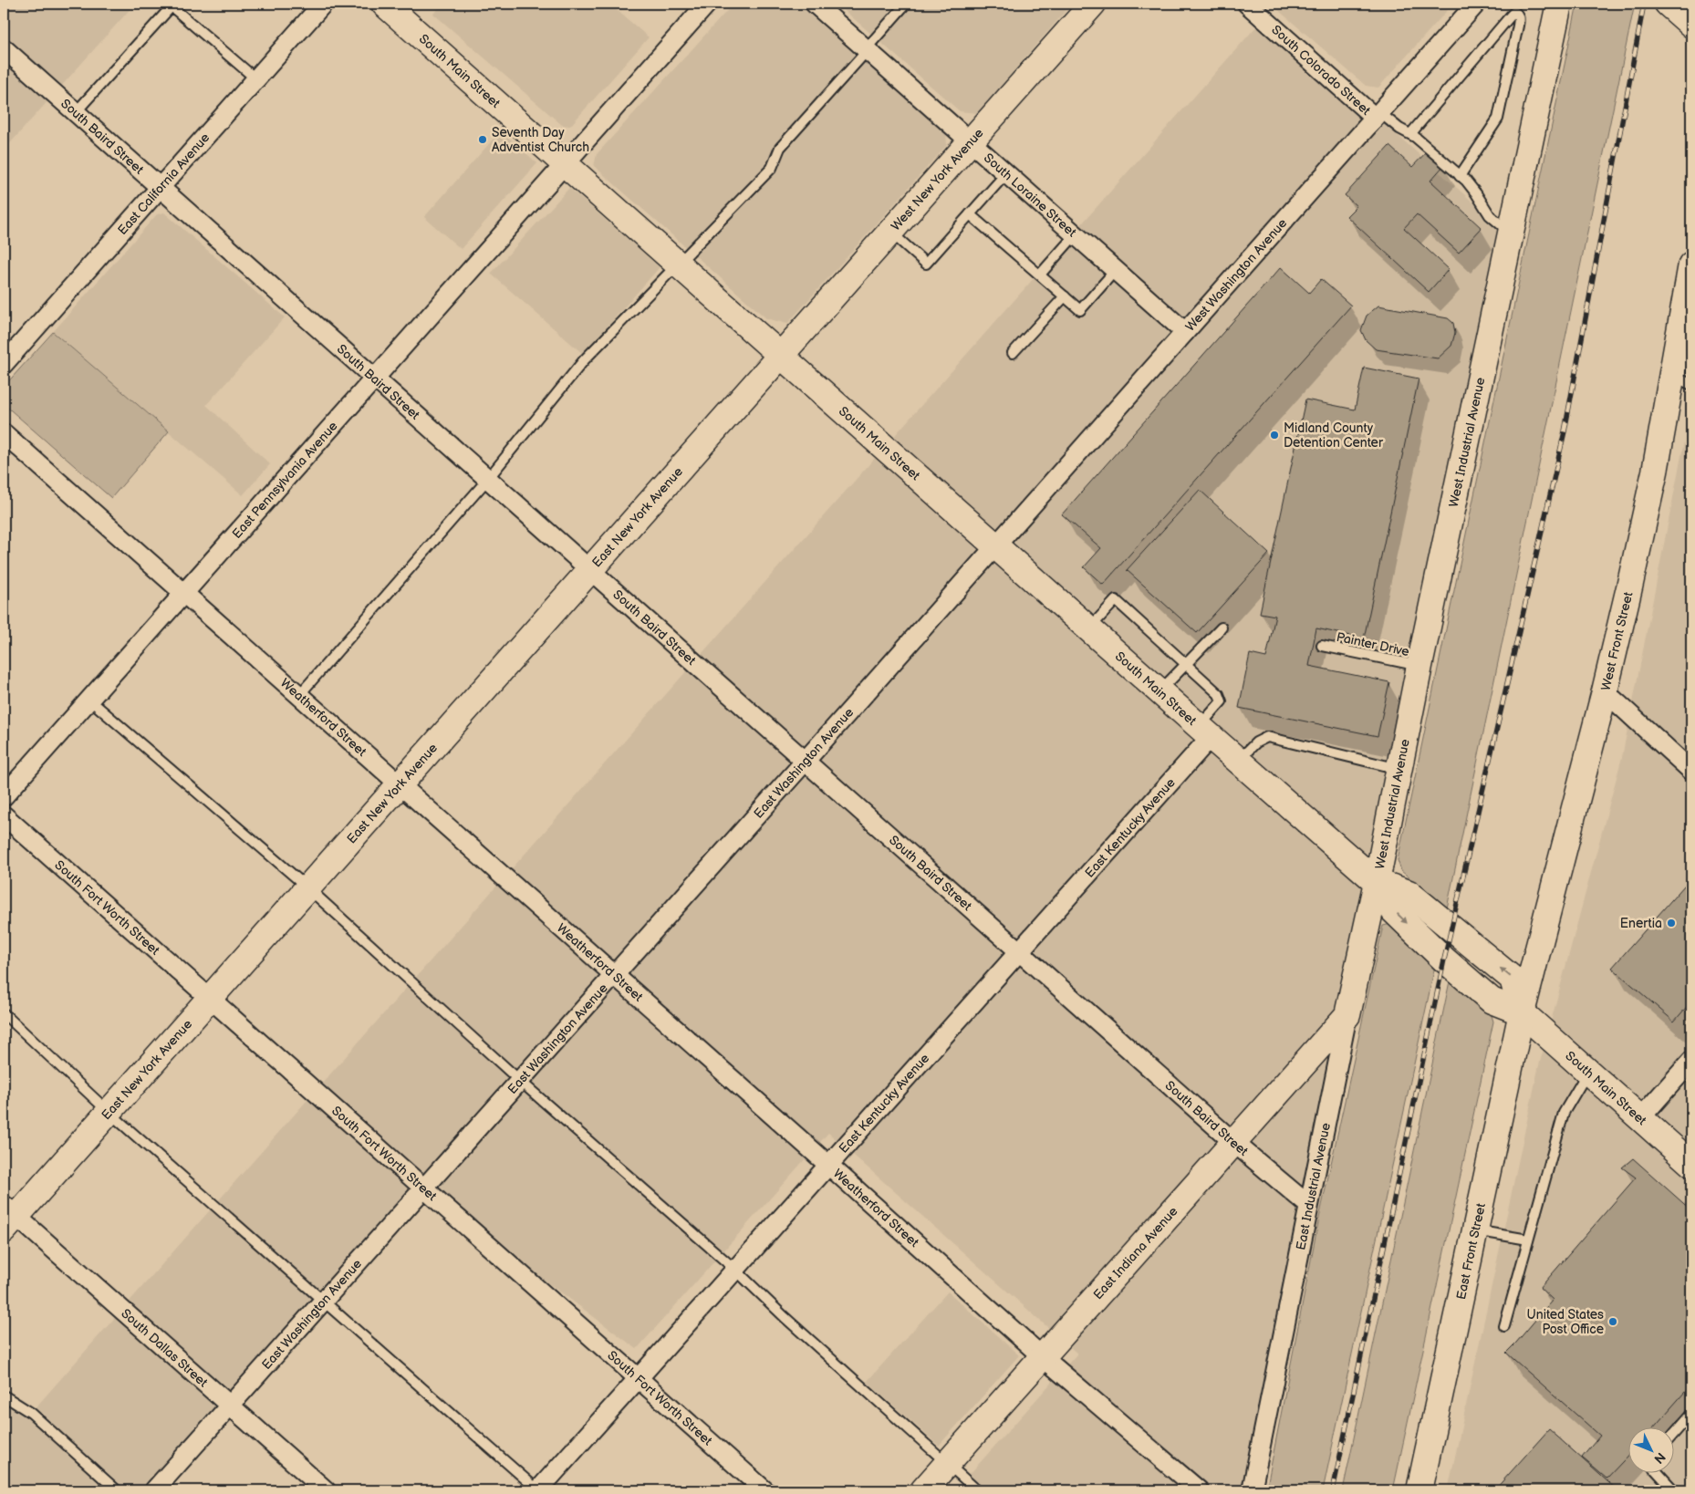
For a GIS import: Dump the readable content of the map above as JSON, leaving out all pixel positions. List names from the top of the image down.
{
  "streets": {
    "main road": [
      "South Main Street",
      "West New York Avenue",
      "West Industrial Avenue",
      "East New York Avenue",
      "West Front Street",
      "East Industrial Avenue",
      "East Front Street",
      "East Indiana Avenue"
    ],
    "street": [
      "South Colorado Street",
      "South Baird Street",
      "East California Avenue",
      "South Loraine Street",
      "West Washington Avenue",
      "East Pennsylvania Avenue",
      "Weatherford Street",
      "East Washington Avenue",
      "East Kentucky Avenue",
      "South Fort Worth Street",
      "South Dallas Street"
    ],
    "lane": ["Painter Drive"]
  },
  "crossings": [
    ["South Colorado Street", "West Washington Avenue"],
    ["South Main Street", "West New York Avenue"],
    ["South Main Street", "West Washington Avenue"],
    ["South Main Street", "West Industrial Avenue"],
    ["South Main Street", "East Pennsylvania Avenue"],
    ["South Main Street", "East New York Avenue"],
    ["South Main Street", "West Front Street"],
    ["South Main Street", "East Washington Avenue"],
    ["South Main Street", "East Kentucky Avenue"],
    ["South Main Street", "East Industrial Avenue"],
    ["South Main Street", "East Front Street"],
    ["South Baird Street", "East California Avenue"],
    ["South Baird Street", "East Pennsylvania Avenue"],
    ["South Baird Street", "East New York Avenue"],
    ["South Baird Street", "East Washington Avenue"],
    ["South Baird Street", "East Kentucky Avenue"],
    ["South Baird Street", "East Industrial Avenue"],
    ["South Baird Street", "East Indiana Avenue"],
    ["West New York Avenue", "South Loraine Street"],
    ["West New York Avenue", "East New York Avenue"],
    ["South Loraine Street", "West Washington Avenue"],
    ["West Washington Avenue", "East Washington Avenue"],
    ["West Industrial Avenue", "Painter Drive"],
    ["West Industrial Avenue", "East Industrial Avenue"],
    ["East Pennsylvania Avenue", "Weatherford Street"],
    ["East New York Avenue", "Weatherford Street"],
    ["East New York Avenue", "South Fort Worth Street"],
    ["East New York Avenue", "South Dallas Street"],
    ["West Front Street", "East Front Street"],
    ["Weatherford Street", "East Washington Avenue"],
    ["Weatherford Street", "East Kentucky Avenue"],
    ["Weatherford Street", "East Indiana Avenue"],
    ["East Washington Avenue", "South Fort Worth Street"],
    ["East Washington Avenue", "South Dallas Street"],
    ["East Kentucky Avenue", "South Fort Worth Street"],
    ["East Industrial Avenue", "East Indiana Avenue"]
  ],
  "places": [
    "Seventh Day Adventist Church",
    "Midland County Detention Center",
    "Enertia",
    "United States Post Office"
  ],
  "north": "bottom right"
}
